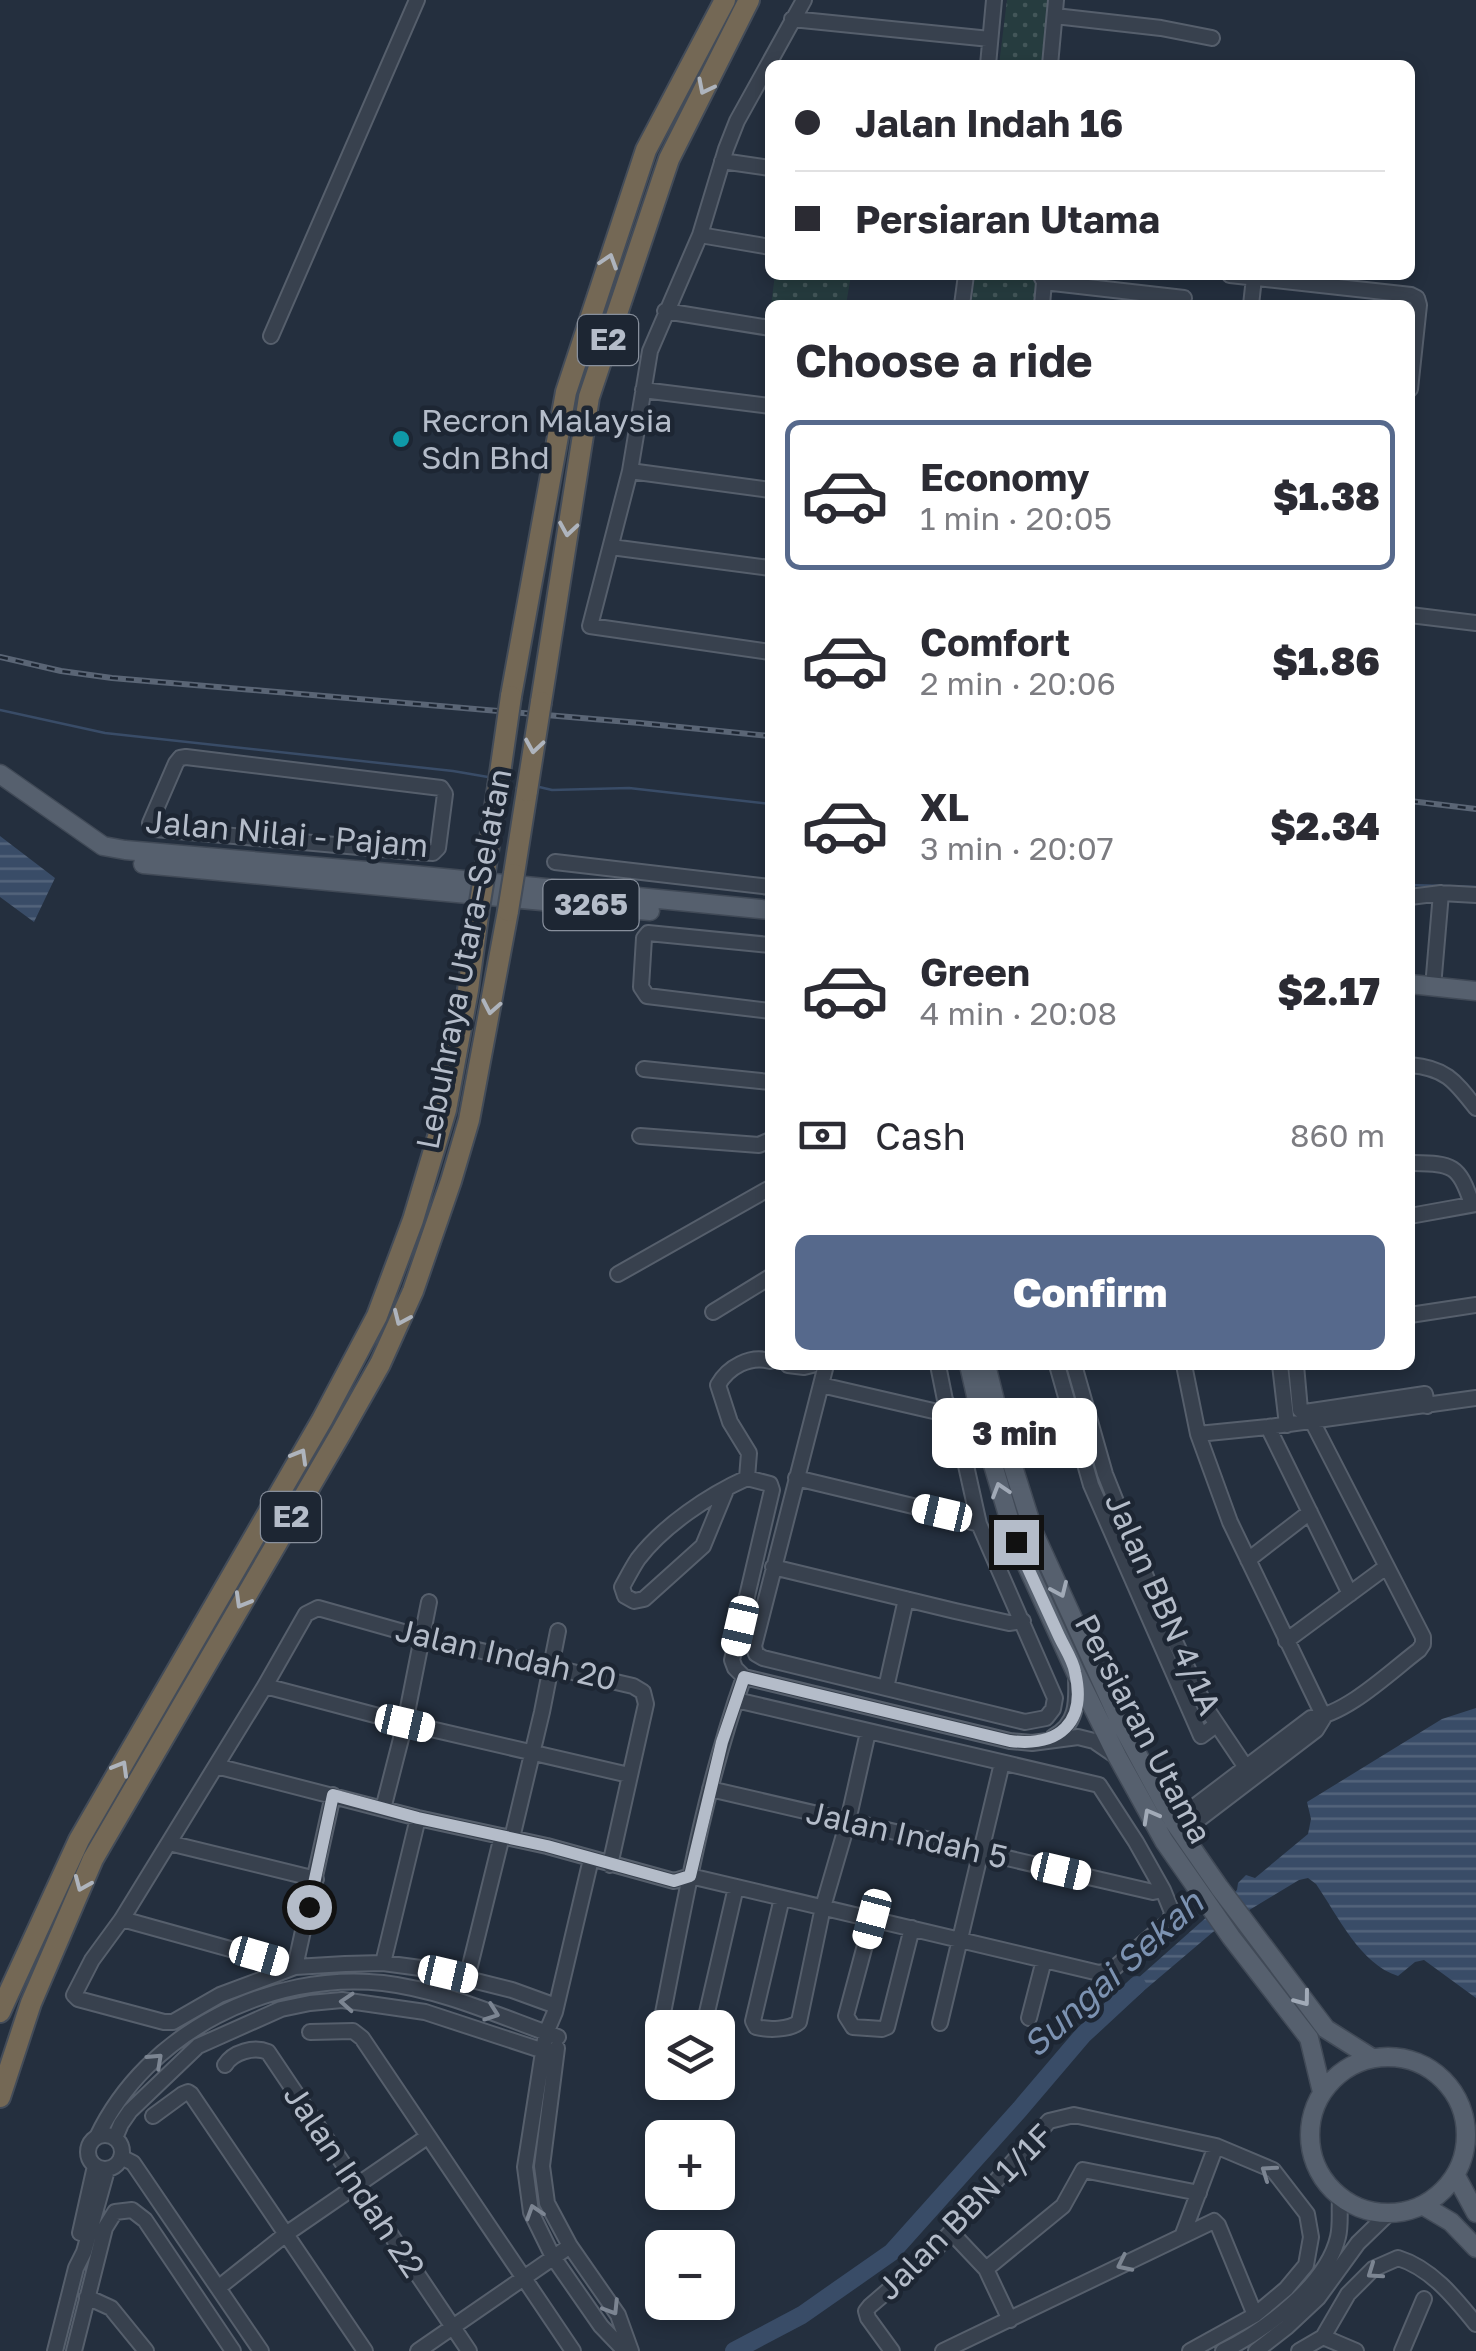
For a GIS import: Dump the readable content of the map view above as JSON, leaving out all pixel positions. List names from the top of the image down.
{
  "streets": {
    "highway": ["E2", "Lebuhraya Utara–Selatan"],
    "main road": ["Jalan Nilai - Pajam", "3265", "Persiaran Utama"],
    "street": [
      "Jalan BBN 4/1A",
      "Jalan Indah 20",
      "Jalan Indah 5",
      "Jalan Indah 22",
      "Jalan BBN 1/1F"
    ]
  },
  "water": ["Sungai Sekah"],
  "places": ["Recron Malaysia Sdn Bhd"],
  "page": {
    "banner": ["Jalan Indah 16", "Persiaran Utama"],
    "heading": "Choose a ride",
    "list": [
      {
        "name": "Economy",
        "note": "1 min · 20:05",
        "value": "$1.38"
      },
      {
        "name": "Comfort",
        "note": "2 min · 20:06",
        "value": "$1.86"
      },
      {
        "name": "XL",
        "note": "3 min · 20:07",
        "value": "$2.34"
      },
      {
        "name": "Green",
        "note": "4 min · 20:08",
        "value": "$2.17"
      }
    ],
    "pay": ["Cash", "860 m"],
    "buttons": "Confirm",
    "bubble": "3 min",
    "map_buttons": ["+", "−"]
  }
}
